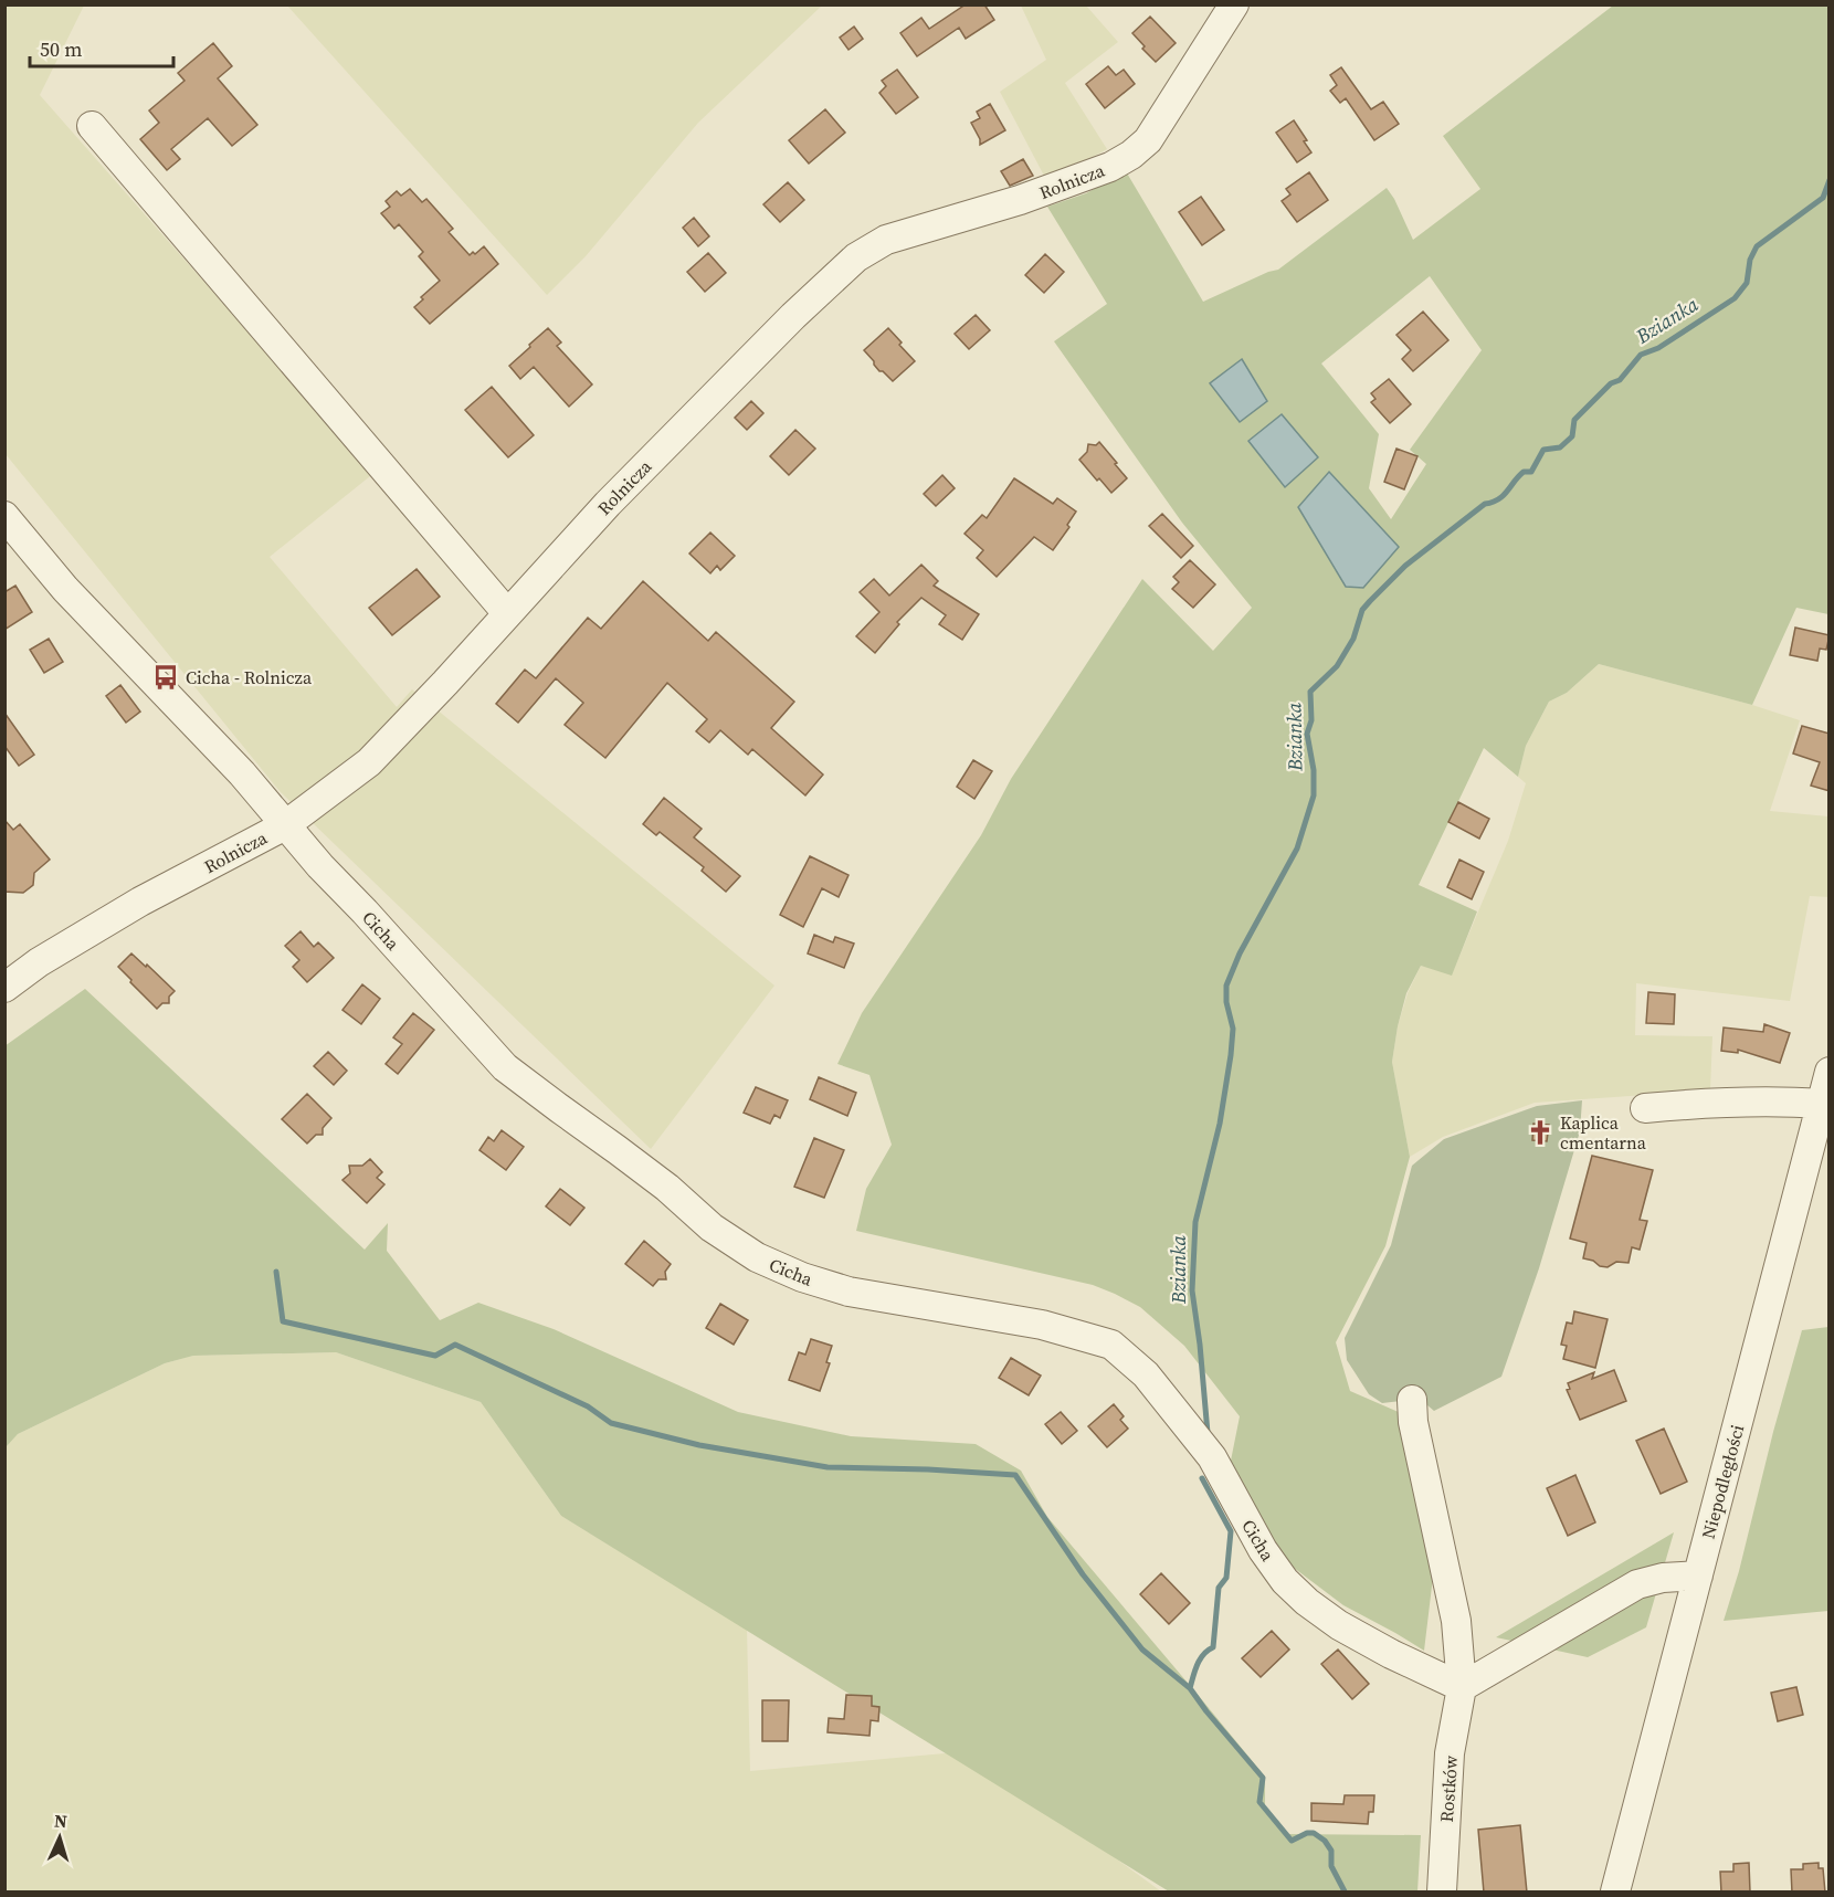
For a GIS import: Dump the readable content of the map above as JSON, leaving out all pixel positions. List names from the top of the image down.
{
  "streets": {
    "street": [
      "Rolnicza",
      "Cicha",
      "Niepodległości",
      "Rostków"
    ]
  },
  "crossings": [
    ["Rolnicza", "Cicha"],
    ["Cicha", "Rostków"]
  ],
  "water": ["Bzianka"],
  "places": {
    "bus stop": ["Cicha - Rolnicza"],
    "church": ["Kaplica cmentarna"]
  },
  "scale_bar": "50 m",
  "north": "top"
}
